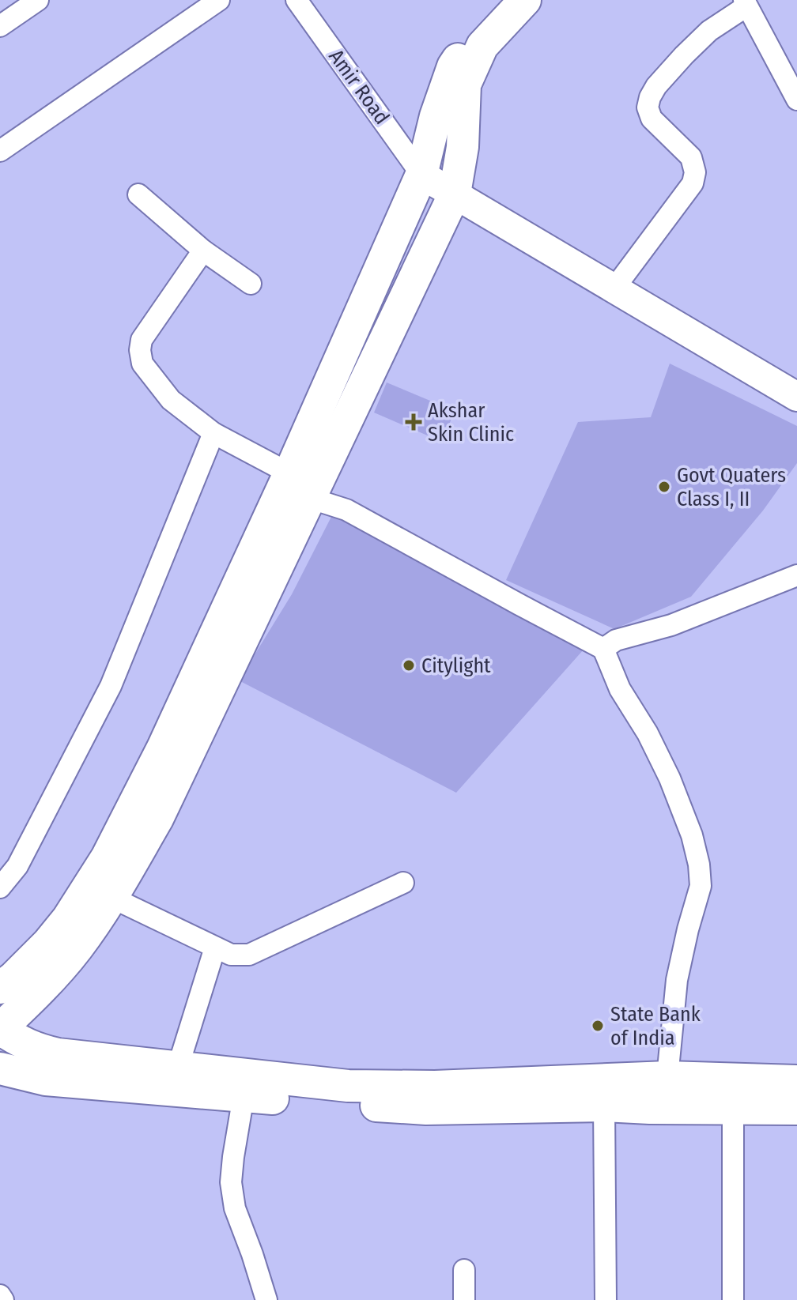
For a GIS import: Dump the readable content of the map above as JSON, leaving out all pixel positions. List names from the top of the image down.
{
  "streets": {
    "street": ["Amir Road"]
  },
  "places": {
    "health": ["Akshar Skin Clinic"],
    "other": ["Govt Quaters Class I, II", "Citylight", "State Bank of India"]
  }
}
